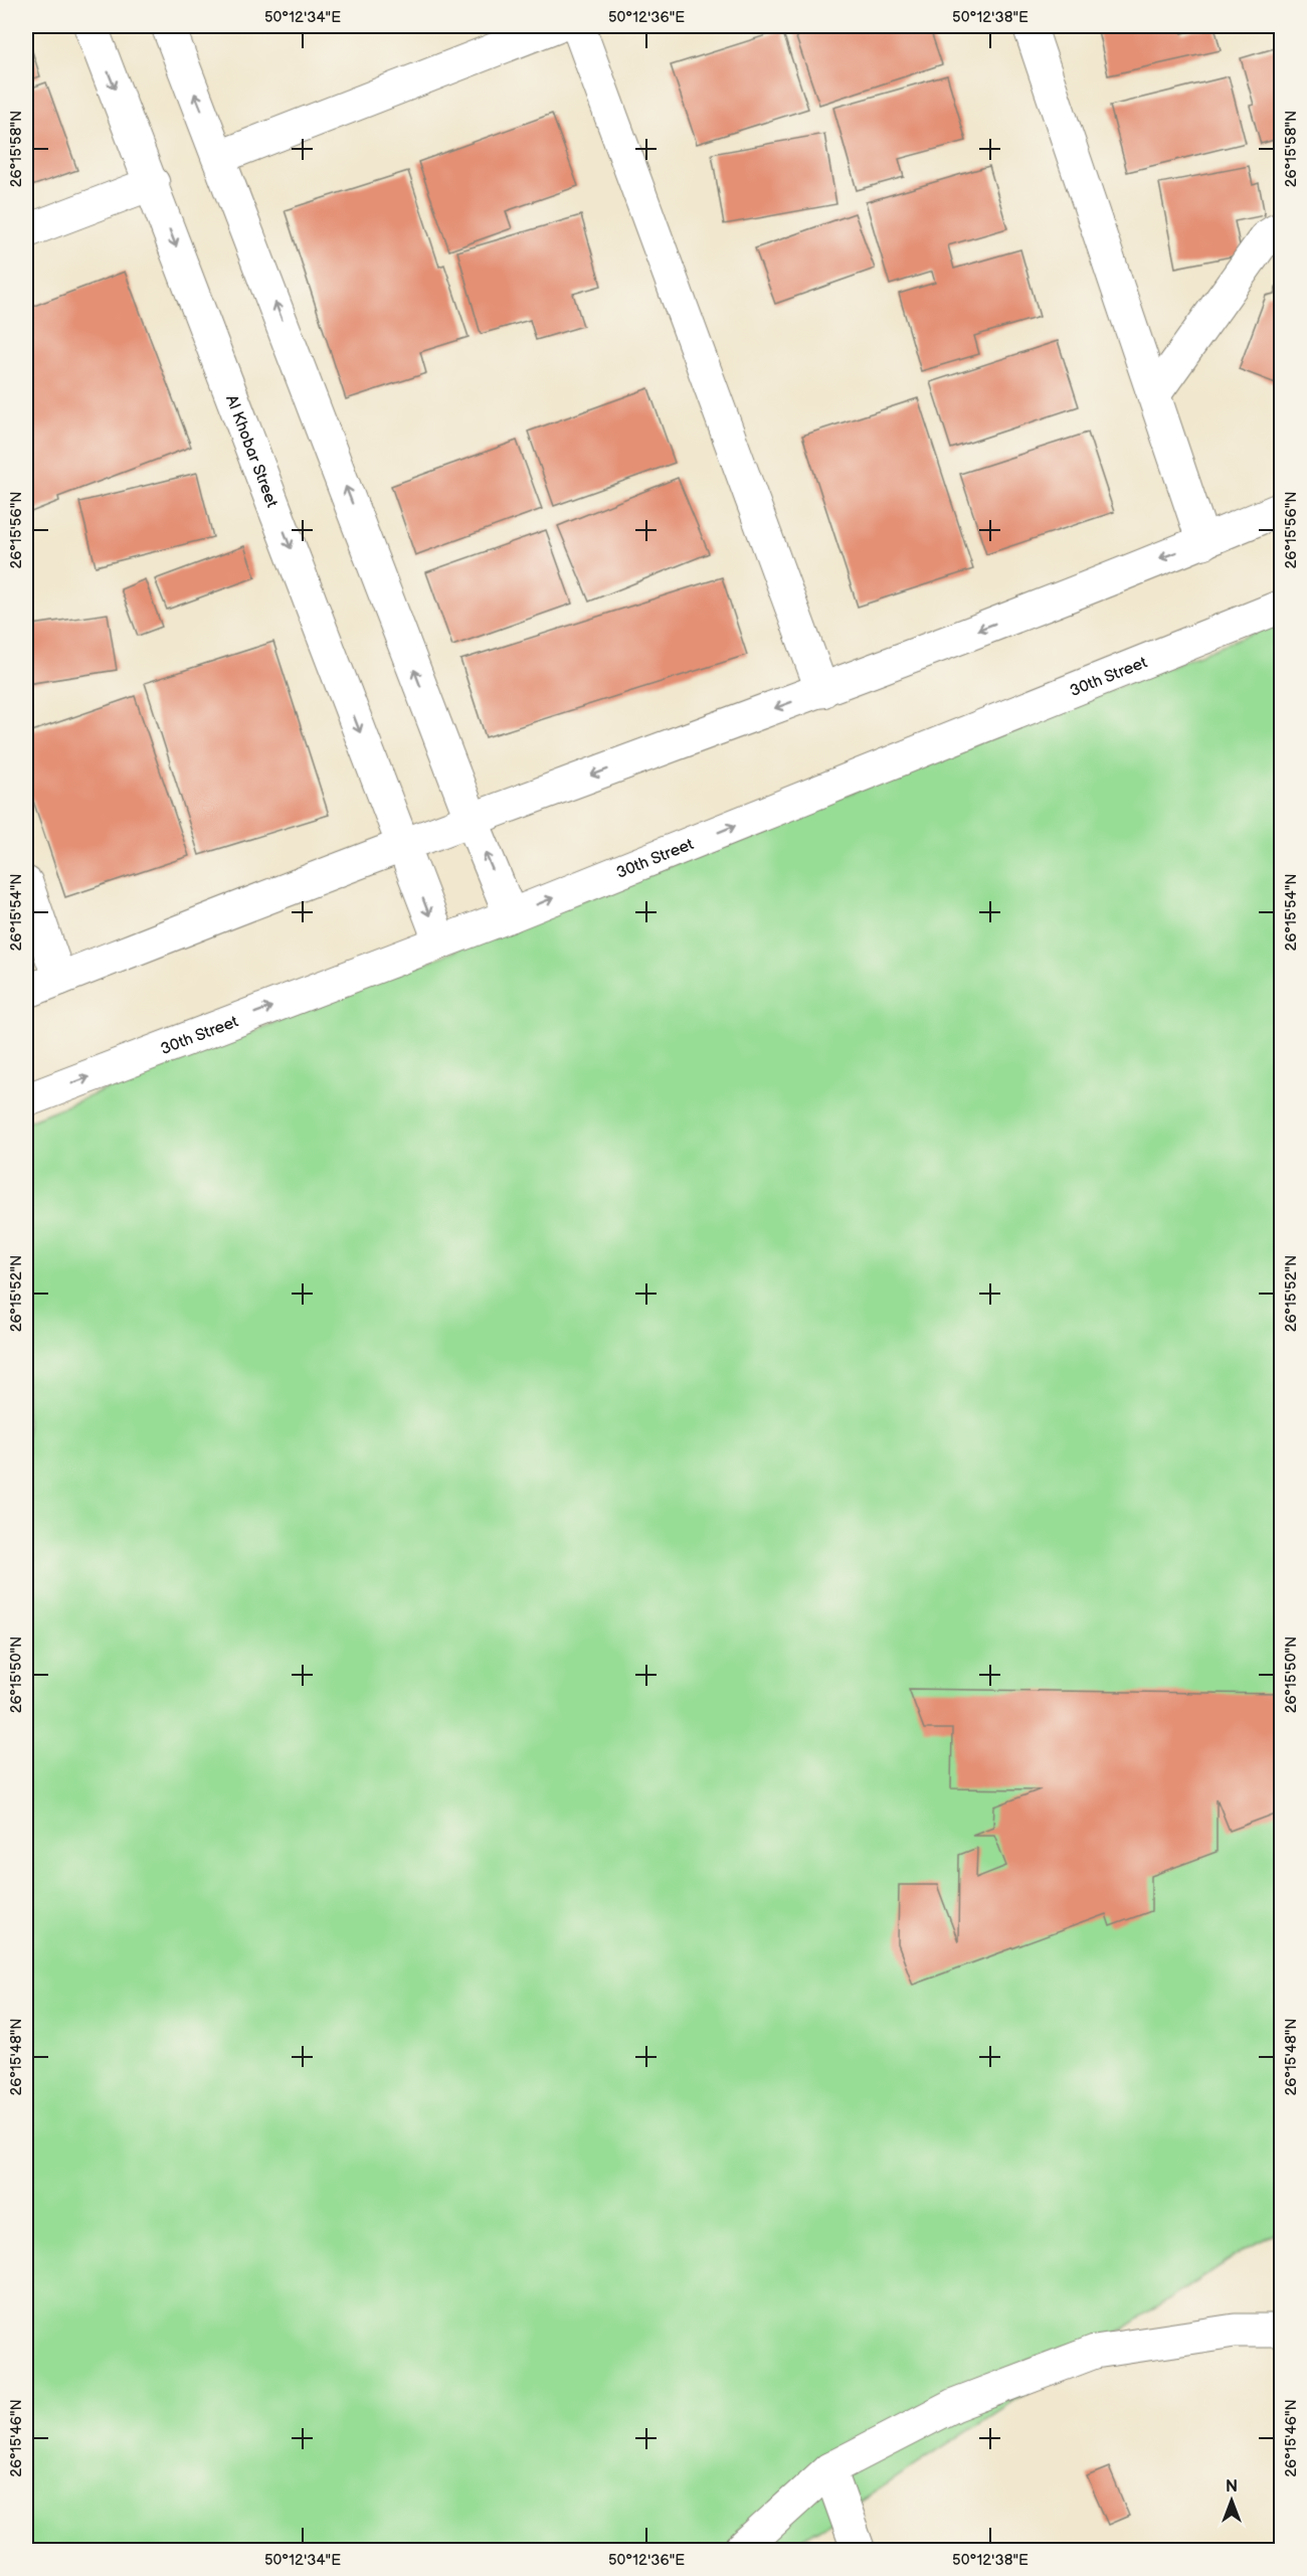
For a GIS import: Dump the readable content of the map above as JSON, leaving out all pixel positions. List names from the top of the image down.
{
  "streets": {
    "street": ["Al Khobar Street", "30th Street"]
  },
  "crossings": [
    ["Al Khobar Street", "30th Street"]
  ],
  "north": "top",
  "coordinates": [
    "50°12'34\"E",
    "50°12'36\"E",
    "50°12'38\"E",
    "26°15'58\"N",
    "26°15'56\"N",
    "26°15'54\"N",
    "26°15'52\"N",
    "26°15'50\"N",
    "26°15'48\"N",
    "26°15'46\"N"
  ]
}
